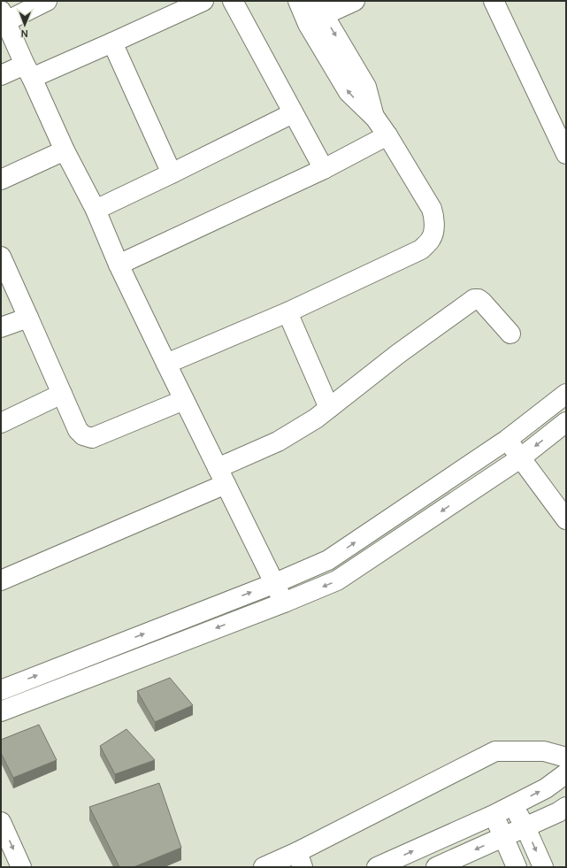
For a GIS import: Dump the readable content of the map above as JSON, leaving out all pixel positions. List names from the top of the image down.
{
  "north": "bottom"
}
